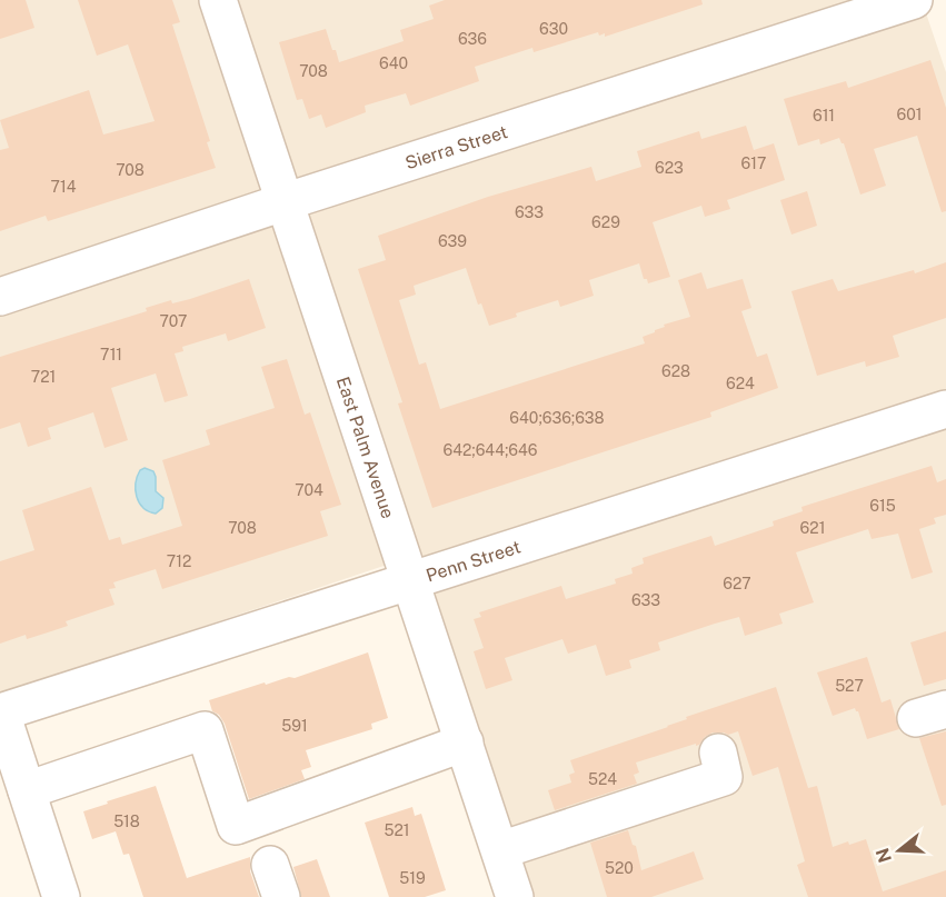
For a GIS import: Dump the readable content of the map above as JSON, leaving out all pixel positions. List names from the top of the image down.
{
  "streets": {
    "street": ["Sierra Street", "East Palm Avenue", "Penn Street"]
  },
  "crossings": [
    ["Sierra Street", "East Palm Avenue"],
    ["East Palm Avenue", "Penn Street"]
  ],
  "house_numbers": [
    "630",
    "636",
    "640",
    "708",
    "601",
    "611",
    "617",
    "623",
    "708",
    "714",
    "633",
    "629",
    "639",
    "707",
    "711",
    "628",
    "721",
    "624",
    "640;636;638",
    "642;644;646",
    "704",
    "615",
    "708",
    "621",
    "712",
    "627",
    "633",
    "527",
    "591",
    "524",
    "518",
    "521",
    "520",
    "519"
  ],
  "north": "left"
}
